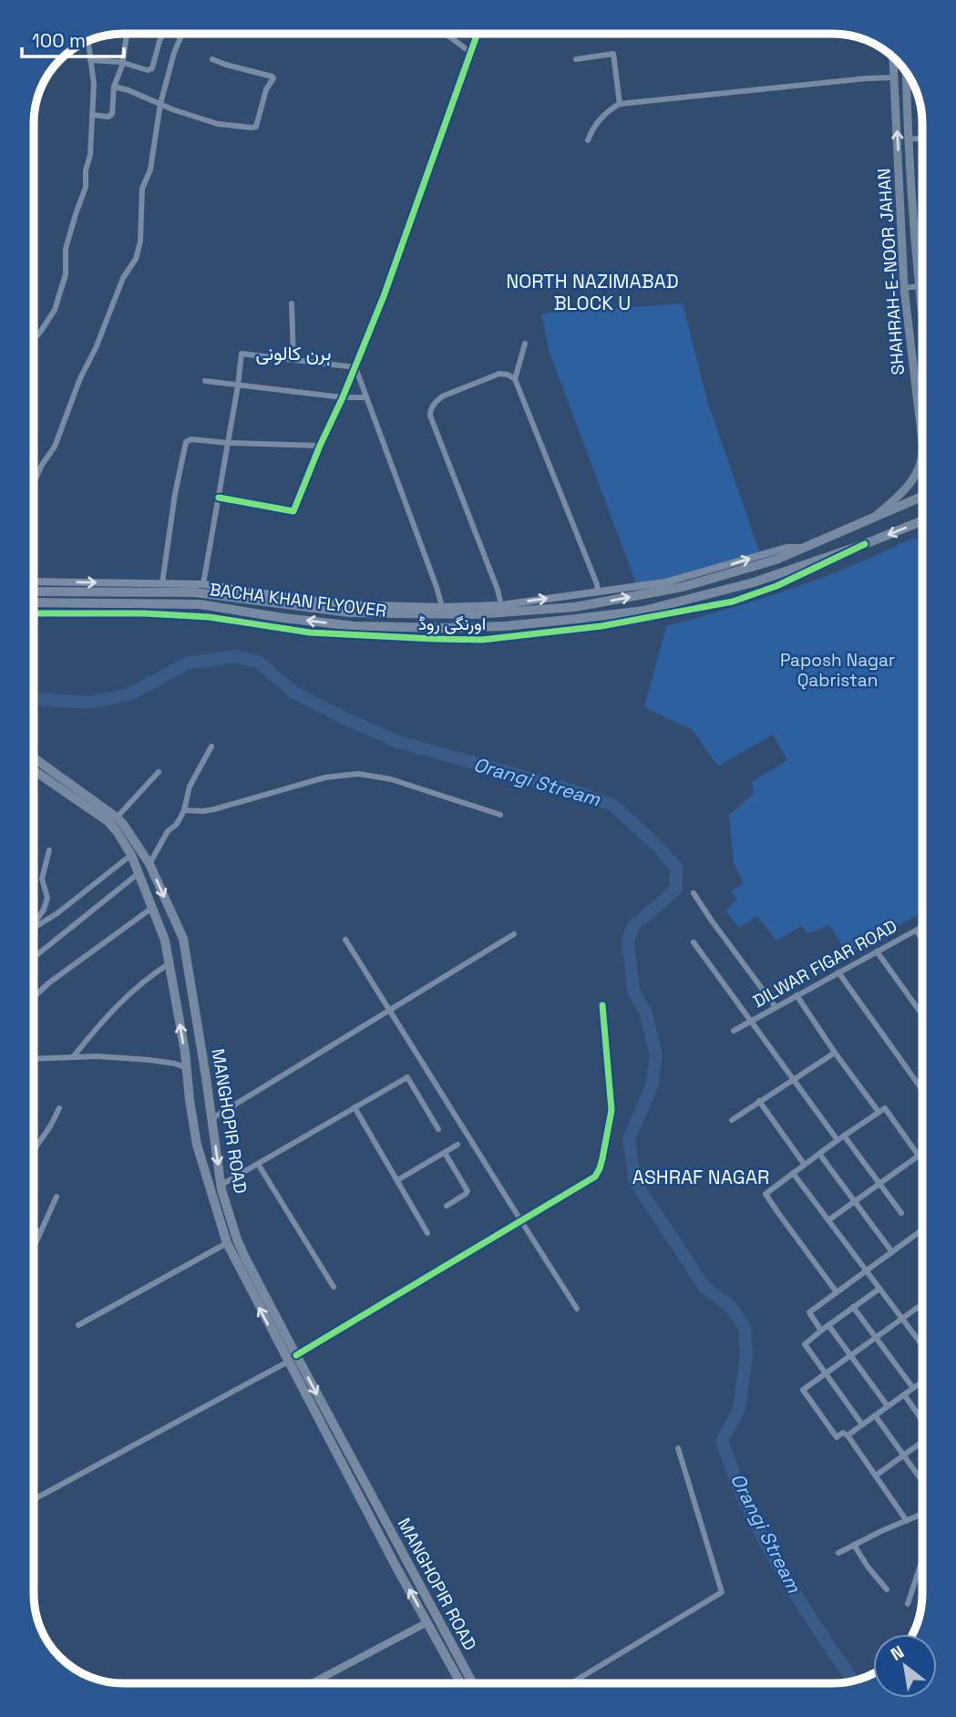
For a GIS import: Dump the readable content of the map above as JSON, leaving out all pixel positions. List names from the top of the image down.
{
  "streets": {
    "main road": ["SHAHRAH-E-NOOR JAHAN", "BACHA KHAN FLYOVER", "MANGHOPIR ROAD"],
    "street": ["اورنگی روڈ", "DILWAR FIGAR ROAD"]
  },
  "crossings": [
    ["SHAHRAH-E-NOOR JAHAN", "BACHA KHAN FLYOVER"],
    ["BACHA KHAN FLYOVER", "اورنگی روڈ"]
  ],
  "districts": ["NORTH NAZIMABAD BLOCK U", "ہرن کالونی", "ASHRAF NAGAR"],
  "water": ["Orangi Stream"],
  "parks": ["Paposh Nagar Qabristan"],
  "scale_bar": "100 m",
  "north": "top left"
}
